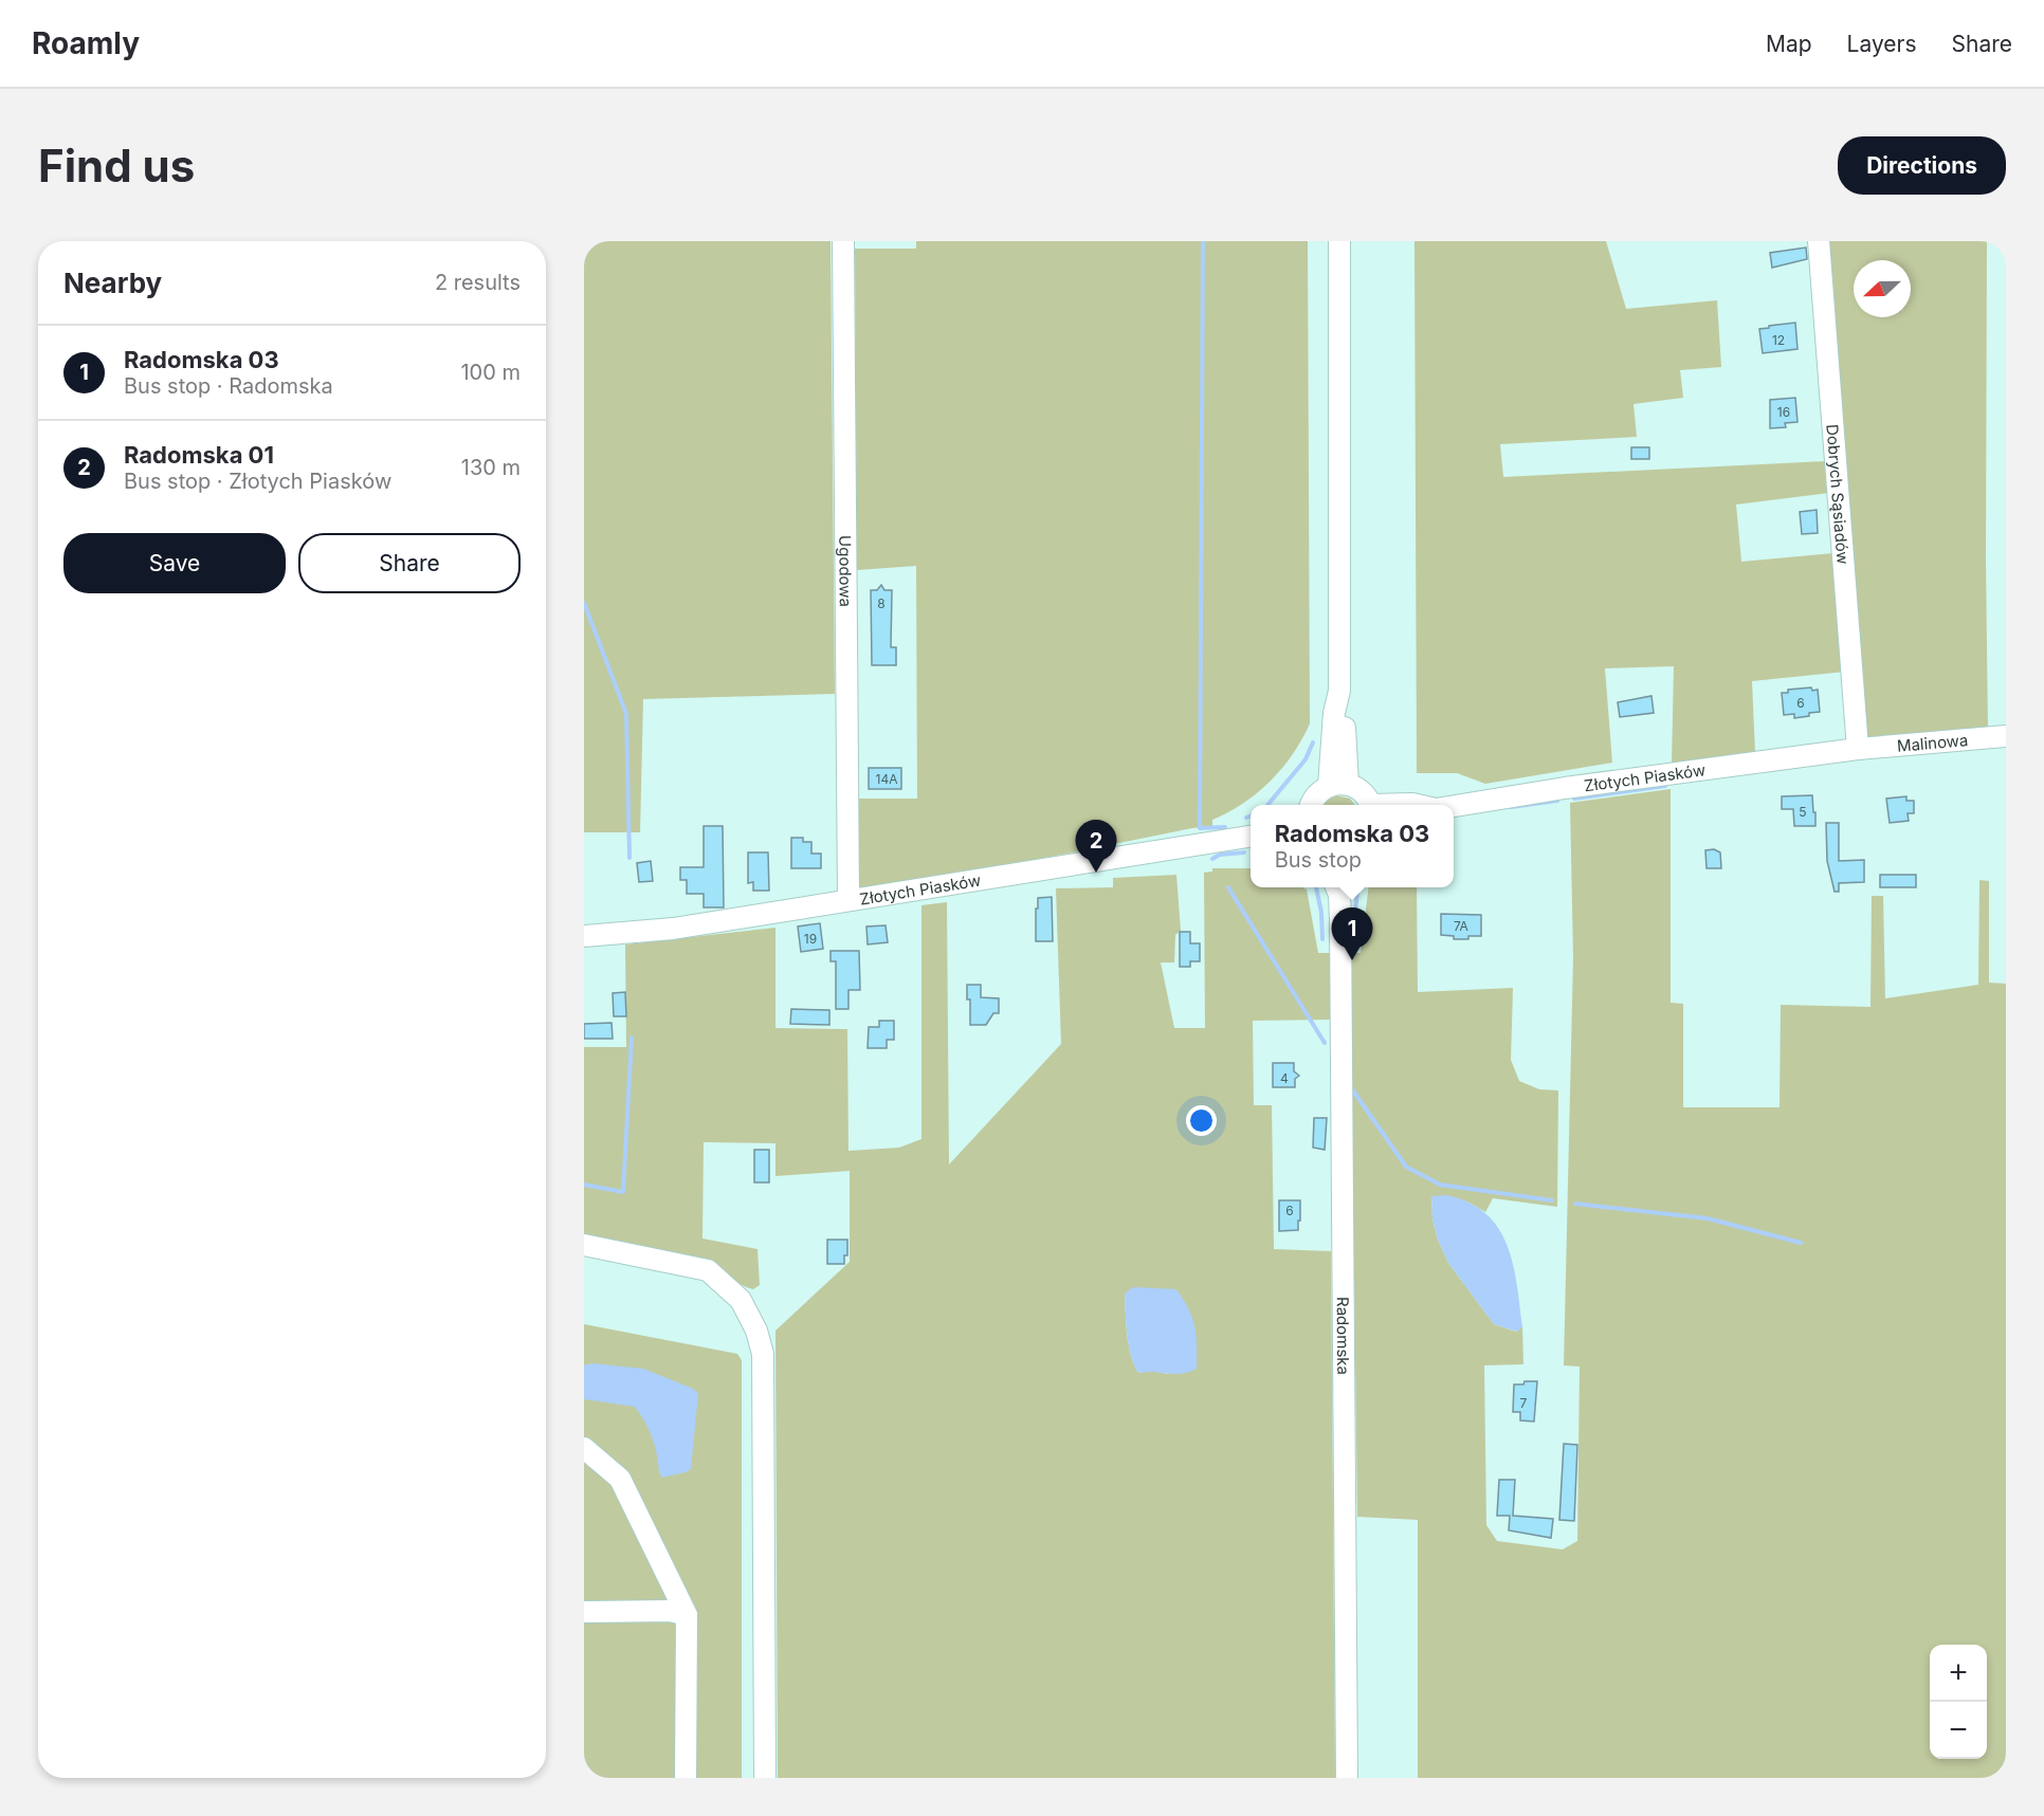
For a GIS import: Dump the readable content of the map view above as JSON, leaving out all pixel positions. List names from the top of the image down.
{
  "streets": {
    "street": [
      "Dobrych Sąsiadów",
      "Ugodowa",
      "Malinowa",
      "Złotych Piasków",
      "Radomska"
    ]
  },
  "crossings": [
    ["Dobrych Sąsiadów", "Malinowa"],
    ["Dobrych Sąsiadów", "Złotych Piasków"],
    ["Ugodowa", "Złotych Piasków"],
    ["Malinowa", "Złotych Piasków"]
  ],
  "house_numbers": [
    "12",
    "16",
    "8",
    "6",
    "14A",
    "5",
    "7A",
    "19",
    "4",
    "6",
    "7"
  ],
  "north": "left",
  "page": {
    "header": "Roamly",
    "nav": ["Map", "Layers", "Share"],
    "buttons": [
      "Directions",
      ["Save", "Share"]
    ],
    "title": "Find us",
    "heading": ["Nearby", "2 results"],
    "list": [
      {
        "mark": "1",
        "name": "Radomska 03",
        "note": "Bus stop · Radomska",
        "value": "100 m"
      },
      {
        "mark": "2",
        "name": "Radomska 01",
        "note": "Bus stop · Złotych Piasków",
        "value": "130 m"
      }
    ],
    "popup": ["Radomska 03", "Bus stop"],
    "pins": ["2", "1"],
    "map_buttons": ["+", "−"]
  }
}
